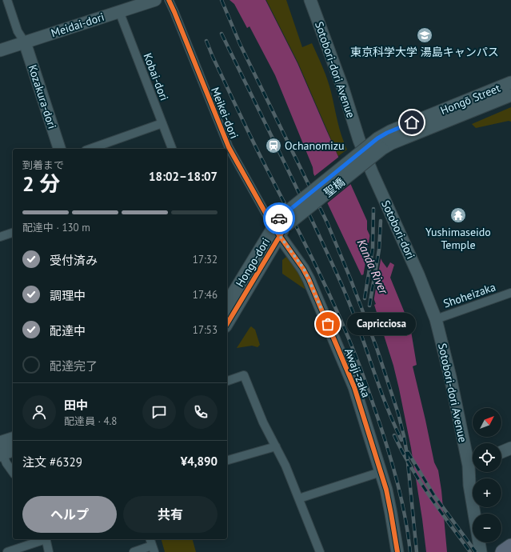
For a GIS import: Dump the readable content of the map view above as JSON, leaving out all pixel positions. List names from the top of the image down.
{
  "streets": {
    "main road": [
      "Meidai-dori",
      "Sotobori-dori Avenue",
      "Kozakura-dori",
      "Hongō Street",
      "聖橋",
      "Sotobori-dori",
      "Hongo-dori",
      "Awaji-zaka"
    ],
    "street": ["Kobai-dori", "Meikei-dori", "Shoheizaka"]
  },
  "crossings": [
    ["Meidai-dori", "Kobai-dori"],
    ["Meidai-dori", "Kozakura-dori"],
    ["Sotobori-dori Avenue", "Sotobori-dori"],
    ["Sotobori-dori Avenue", "Shoheizaka"],
    ["Hongō Street", "聖橋"],
    ["Meikei-dori", "Hongo-dori"],
    ["Meikei-dori", "Awaji-zaka"],
    ["聖橋", "Hongo-dori"],
    ["Sotobori-dori", "Shoheizaka"],
    ["Hongo-dori", "Awaji-zaka"]
  ],
  "water": ["Kanda River"],
  "places": {
    "school or university": ["東京科学大学 湯島キャンパス"],
    "station": ["Ochanomizu"],
    "temple": ["Yushimaseido Temple"],
    "other": ["Capricciosa"]
  },
  "north": "top right",
  "page": {
    "heading": ["2 分", "到着まで", "18:02–18:07"],
    "panel": [
      "田中",
      "配達員 · 4.8",
      "注文 #6329",
      "¥4,890"
    ],
    "bar": "配達中 · 130 m",
    "list": [
      ["受付済み", "17:32"],
      ["調理中", "17:46"],
      ["配達中", "17:53"],
      "配達完了"
    ],
    "bubble": "Capricciosa",
    "map_buttons": ["+", "−"],
    "buttons": ["ヘルプ", "共有"]
  }
}
